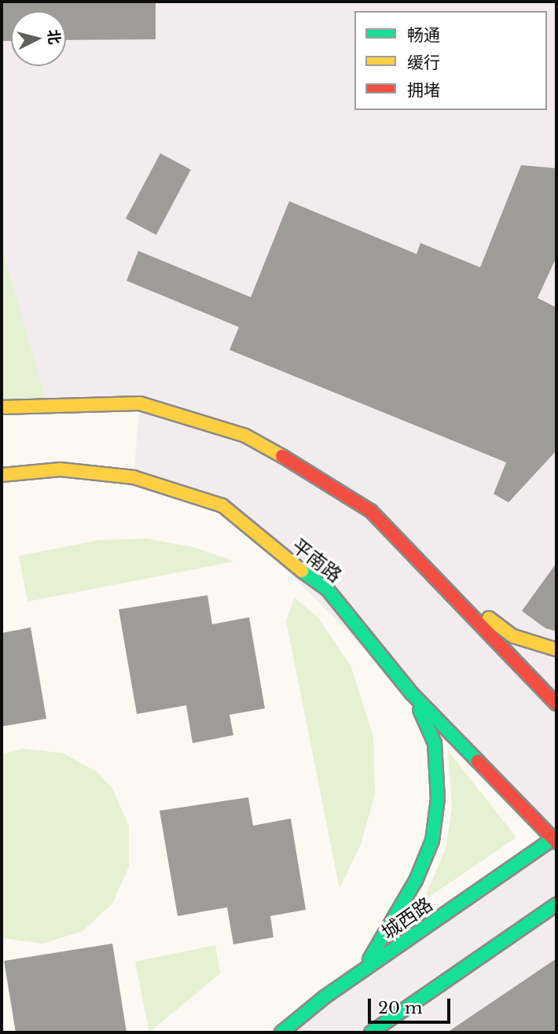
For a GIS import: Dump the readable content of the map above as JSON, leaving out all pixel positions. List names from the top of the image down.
{
  "streets": {
    "main road": ["平南路", "城西路"]
  },
  "crossings": [
    ["平南路", "城西路"]
  ],
  "legend": ["畅通", "缓行", "拥堵"],
  "scale_bar": "20 m",
  "north": "right"
}
